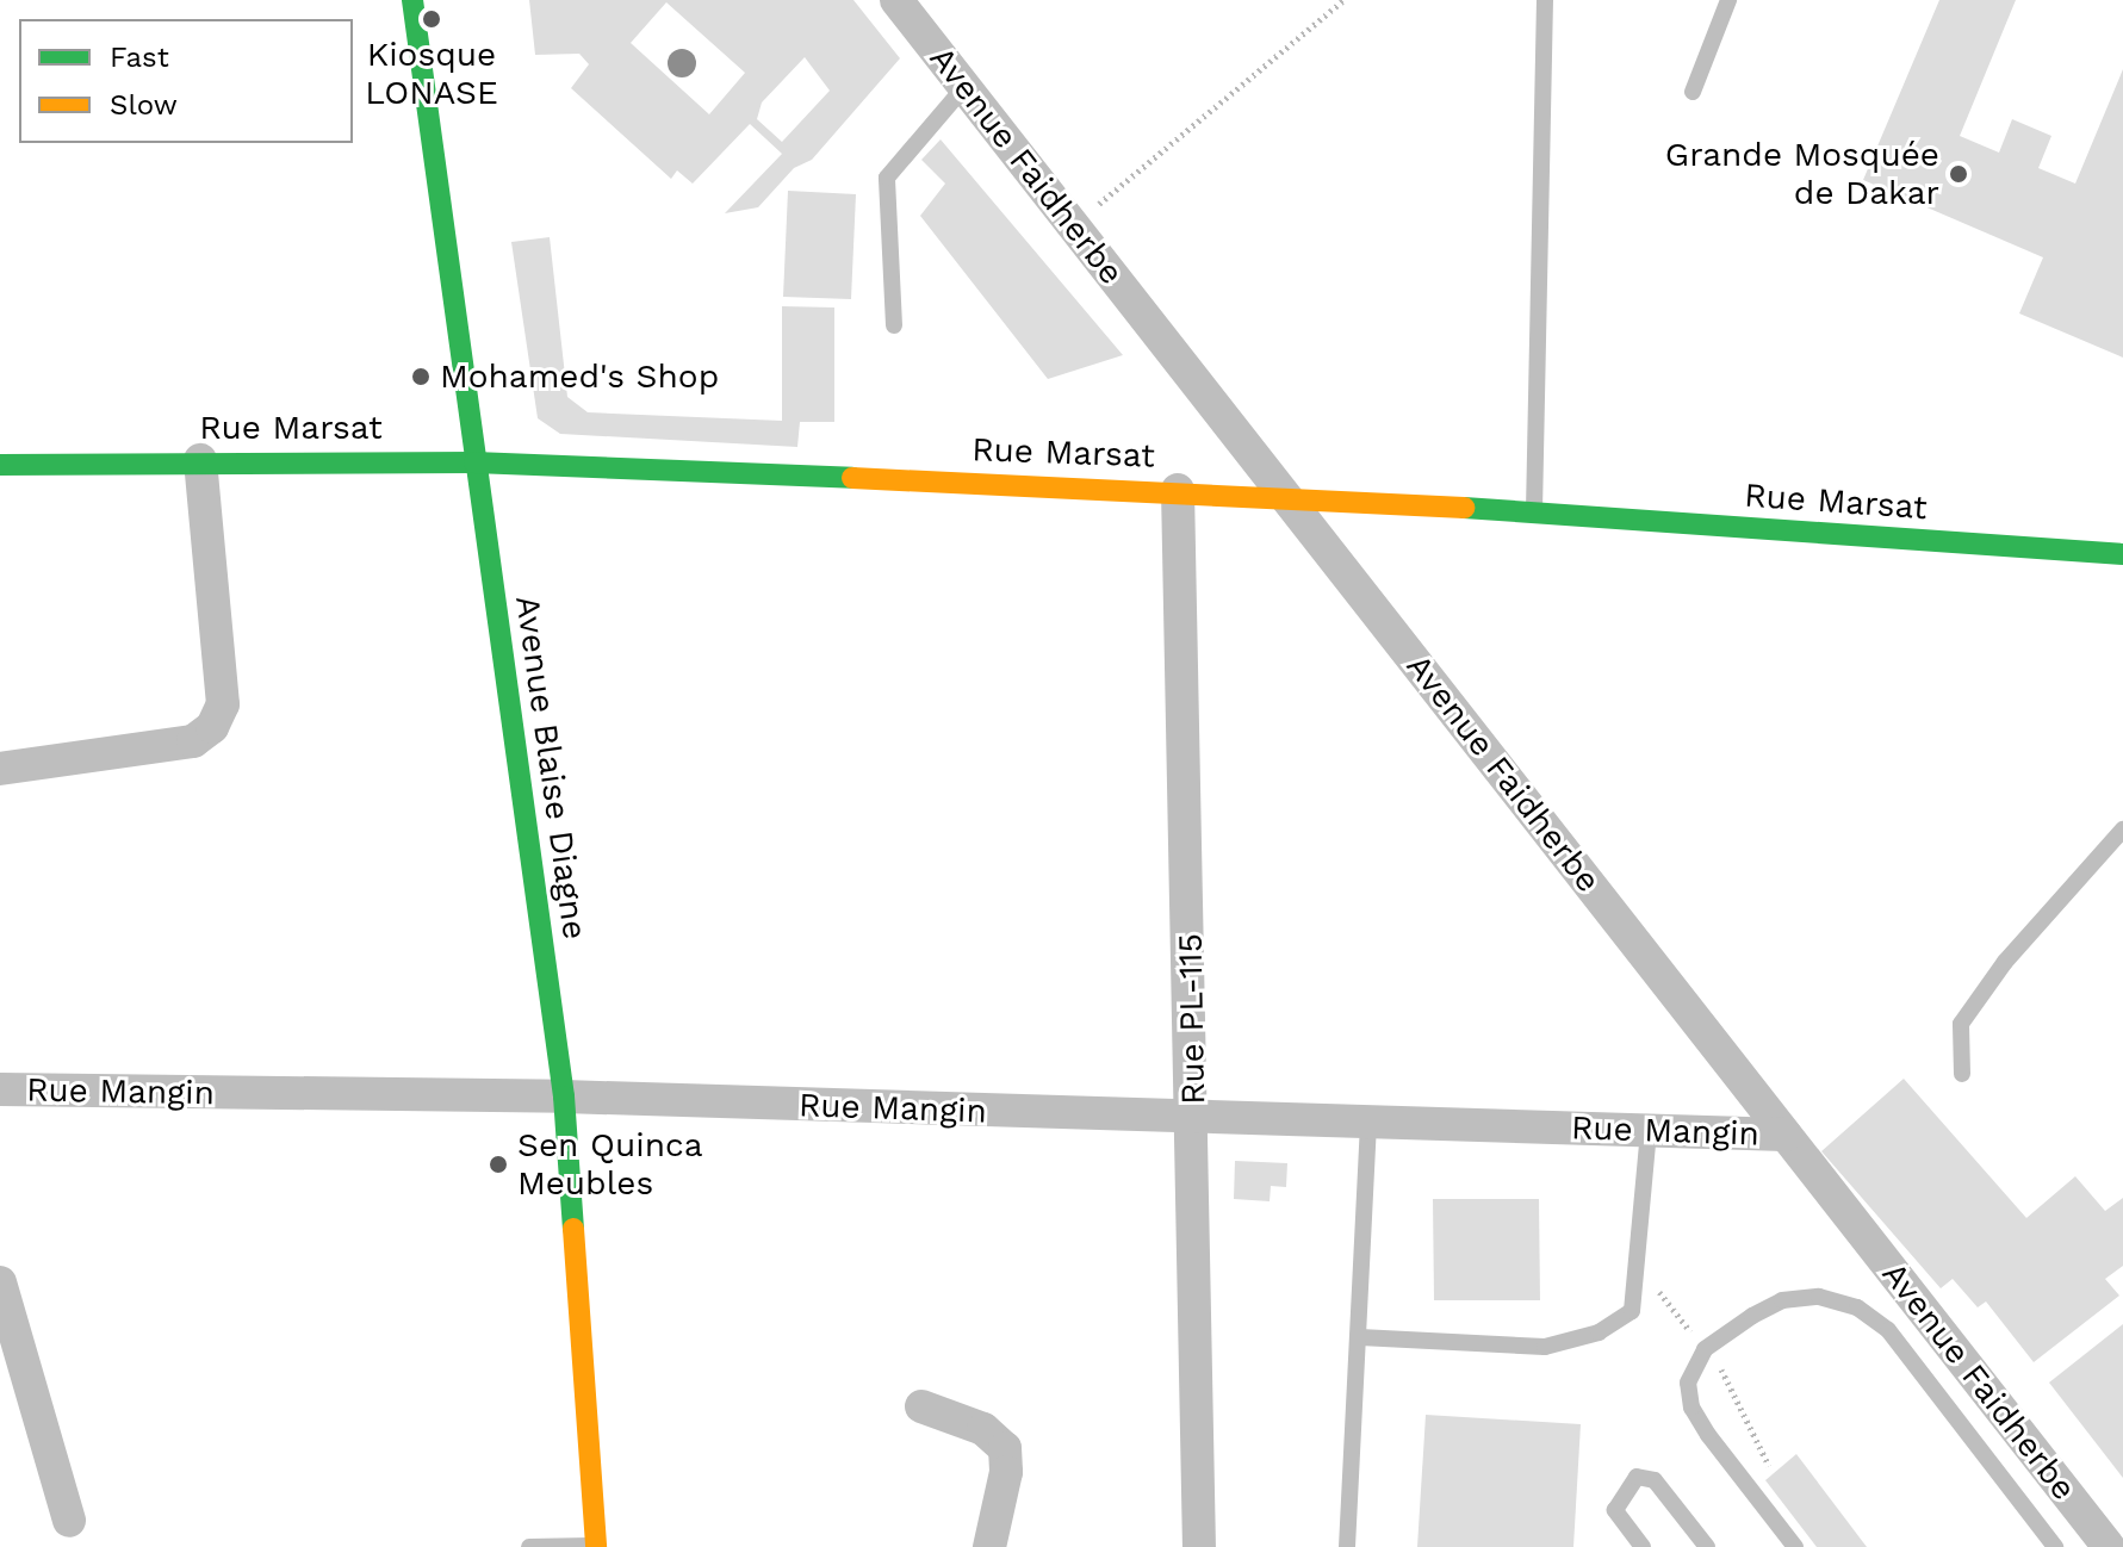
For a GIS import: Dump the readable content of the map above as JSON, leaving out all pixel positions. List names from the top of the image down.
{
  "streets": {
    "street": [
      "Avenue Faidherbe",
      "Rue Marsat",
      "Avenue Blaise Diagne",
      "Rue PL-115",
      "Rue Mangin"
    ]
  },
  "crossings": [
    ["Avenue Faidherbe", "Rue Marsat"],
    ["Avenue Faidherbe", "Rue Mangin"],
    ["Rue Marsat", "Avenue Blaise Diagne"],
    ["Rue Marsat", "Rue PL-115"],
    ["Avenue Blaise Diagne", "Rue Mangin"],
    ["Rue PL-115", "Rue Mangin"]
  ],
  "places": [
    "Kiosque LONASE",
    "Grande Mosquée de Dakar",
    "Mohamed's Shop",
    "Sen Quinca Meubles"
  ],
  "legend": ["Fast", "Slow"]
}
